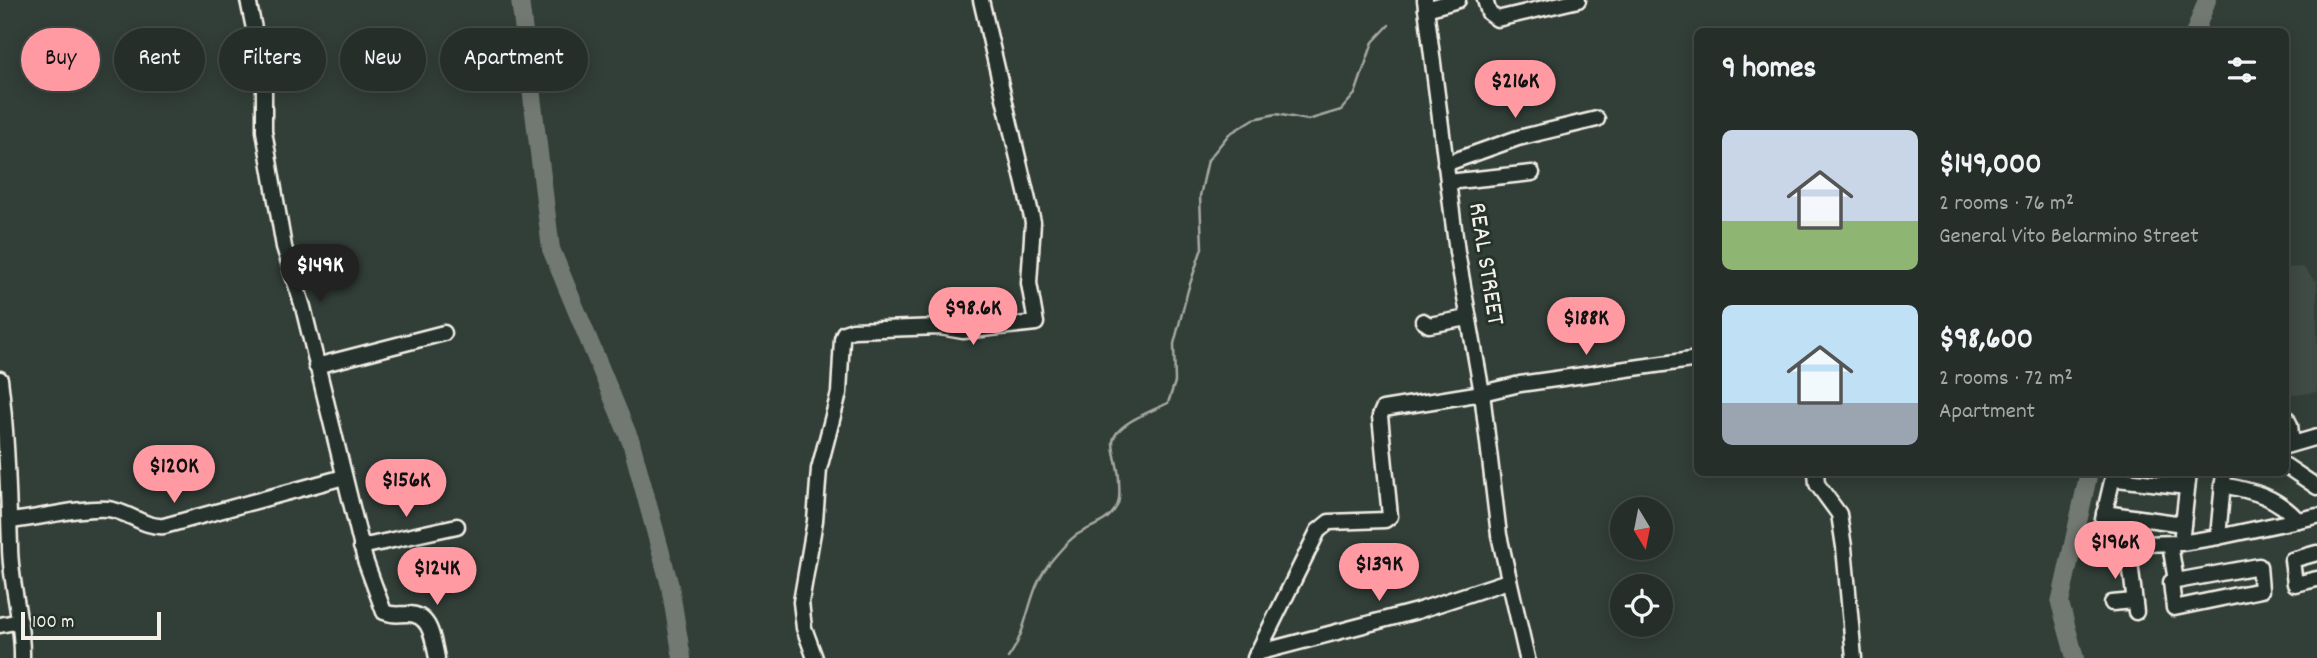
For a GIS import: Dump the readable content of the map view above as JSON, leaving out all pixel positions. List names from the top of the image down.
{
  "streets": {
    "street": ["REAL STREET"]
  },
  "scale_bar": "100 m",
  "north": "bottom",
  "page": {
    "chip": [
      "Buy",
      "Rent",
      "Filters",
      "New",
      "Apartment"
    ],
    "heading": "9 homes",
    "price": [
      "$216K",
      "$149K",
      "$98.6K",
      "$188K",
      "$120K",
      "$156K",
      "$196K",
      "$139K",
      "$124K"
    ],
    "list": [
      {
        "name": "$149,000",
        "note": "2 rooms · 76 m² · General Vito Belarmino Street"
      },
      {
        "name": "$98,600",
        "note": "2 rooms · 72 m² · Apartment"
      }
    ],
    "scale": "100 m"
  }
}
